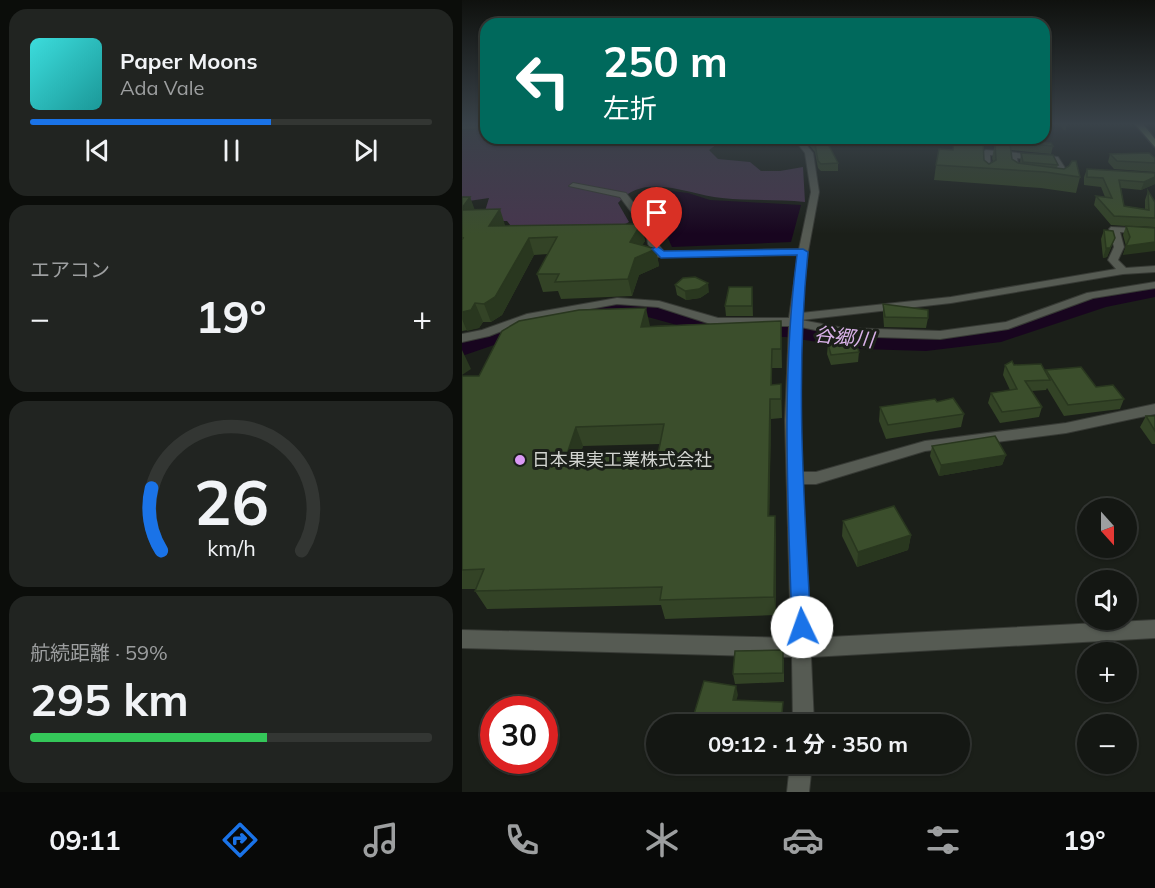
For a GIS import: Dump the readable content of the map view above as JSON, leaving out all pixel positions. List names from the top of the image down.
{
  "water": ["谷郷川"],
  "places": ["日本果実工業株式会社"],
  "north": "bottom",
  "page": {
    "turn": ["250 m", "左折"],
    "song": ["Paper Moons", "Ada Vale"],
    "tile": [
      "エアコン",
      ["航続距離 · 59%", "295 km"]
    ],
    "heat": ["−", "19°", "+"],
    "map_buttons": ["+", "−"],
    "limit": "30",
    "trip": "09:12 · 1 分 · 350 m",
    "tabs": ["09:11", "19°"],
    "gauge": ["26", "km/h"]
  }
}
